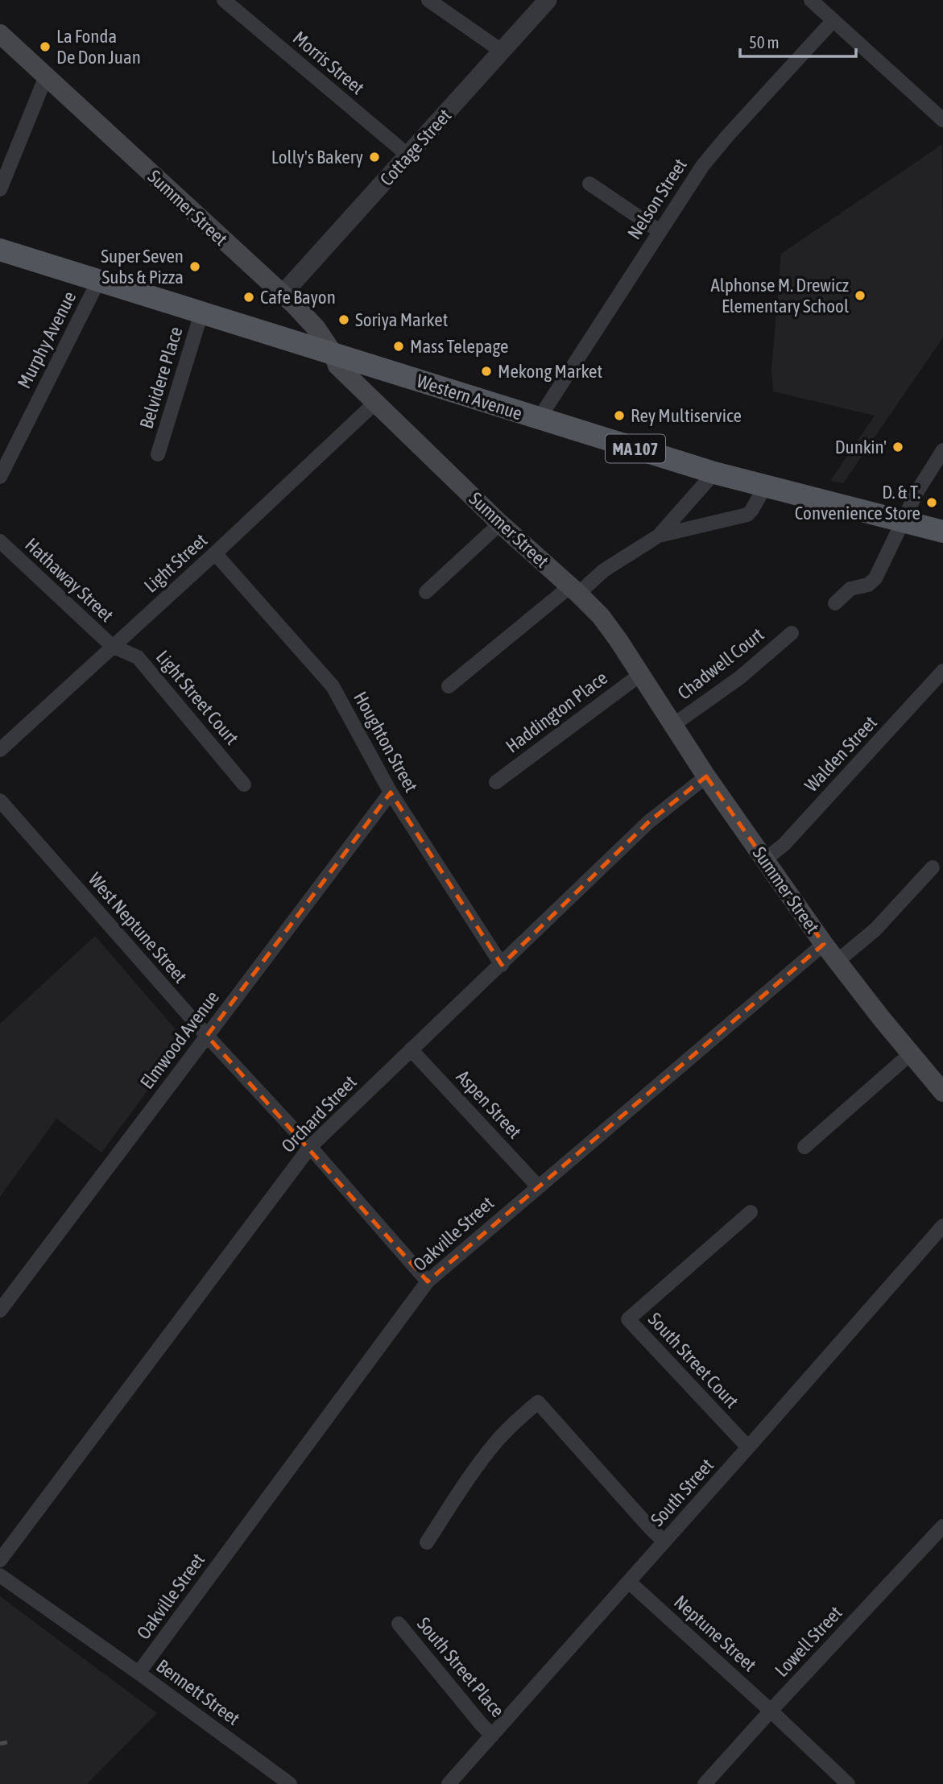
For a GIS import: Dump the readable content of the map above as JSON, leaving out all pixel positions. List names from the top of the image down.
{
  "streets": {
    "main road": ["Summer Street", "Western Avenue", "MA 107"],
    "street": [
      "Morris Street",
      "Cottage Street",
      "Nelson Street",
      "Murphy Avenue",
      "Belvidere Place",
      "Light Street",
      "Hathaway Street",
      "Chadwell Court",
      "Light Street Court",
      "Haddington Place",
      "Houghton Street",
      "Walden Street",
      "West Neptune Street",
      "Elmwood Avenue",
      "Aspen Street",
      "Orchard Street",
      "Oakville Street",
      "South Street Court",
      "South Street",
      "Neptune Street",
      "Lowell Street",
      "South Street Place",
      "Bennett Street"
    ]
  },
  "crossings": [
    ["Morris Street", "Cottage Street"],
    ["Cottage Street", "Summer Street"],
    ["Nelson Street", "Western Avenue"],
    ["Summer Street", "Western Avenue"],
    ["Summer Street", "Light Street"],
    ["Summer Street", "Chadwell Court"],
    ["Summer Street", "Haddington Place"],
    ["Summer Street", "Walden Street"],
    ["Summer Street", "Orchard Street"],
    ["Summer Street", "Oakville Street"],
    ["Murphy Avenue", "Western Avenue"],
    ["Belvidere Place", "Western Avenue"],
    ["Light Street", "Hathaway Street"],
    ["Light Street", "Light Street Court"],
    ["Light Street", "Houghton Street"],
    ["Hathaway Street", "Light Street Court"],
    ["Houghton Street", "Elmwood Avenue"],
    ["Houghton Street", "Orchard Street"],
    ["West Neptune Street", "Elmwood Avenue"],
    ["West Neptune Street", "Orchard Street"],
    ["West Neptune Street", "Oakville Street"],
    ["Aspen Street", "Orchard Street"],
    ["Aspen Street", "Oakville Street"],
    ["Oakville Street", "Bennett Street"],
    ["South Street Court", "South Street"],
    ["South Street", "Neptune Street"],
    ["South Street", "South Street Place"],
    ["Neptune Street", "Lowell Street"]
  ],
  "places": [
    "La Fonda De Don Juan",
    "Lolly's Bakery",
    "Super Seven Subs & Pizza",
    "Alphonse M. Drewicz Elementary School",
    "Cafe Bayon",
    "Soriya Market",
    "Mass Telepage",
    "Mekong Market",
    "Rey Multiservice",
    "Dunkin'",
    "D. & T. Convenience Store"
  ],
  "scale_bar": "50 m"
}
